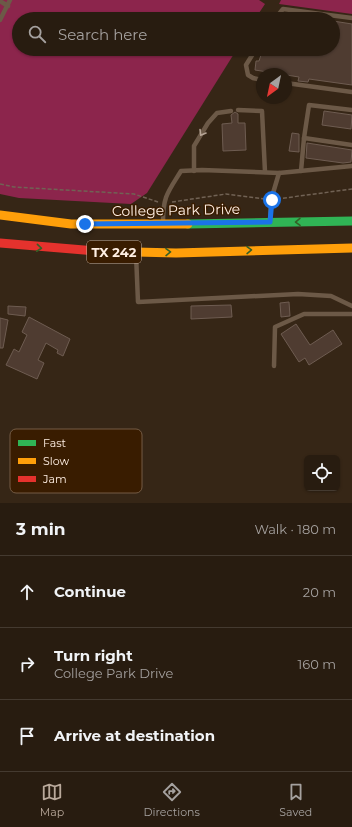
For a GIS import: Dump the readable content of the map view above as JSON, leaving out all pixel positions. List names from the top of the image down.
{
  "streets": {
    "main road": ["College Park Drive", "TX 242"]
  },
  "legend": ["Fast", "Slow", "Jam"],
  "north": "bottom left",
  "page": {
    "search": "Search here",
    "heading": ["3 min", "Walk · 180 m"],
    "list": [
      ["Continue", "20 m"],
      ["Turn right", "College Park Drive", "160 m"],
      "Arrive at destination"
    ],
    "nav": ["Map", "Directions", "Saved"]
  }
}
